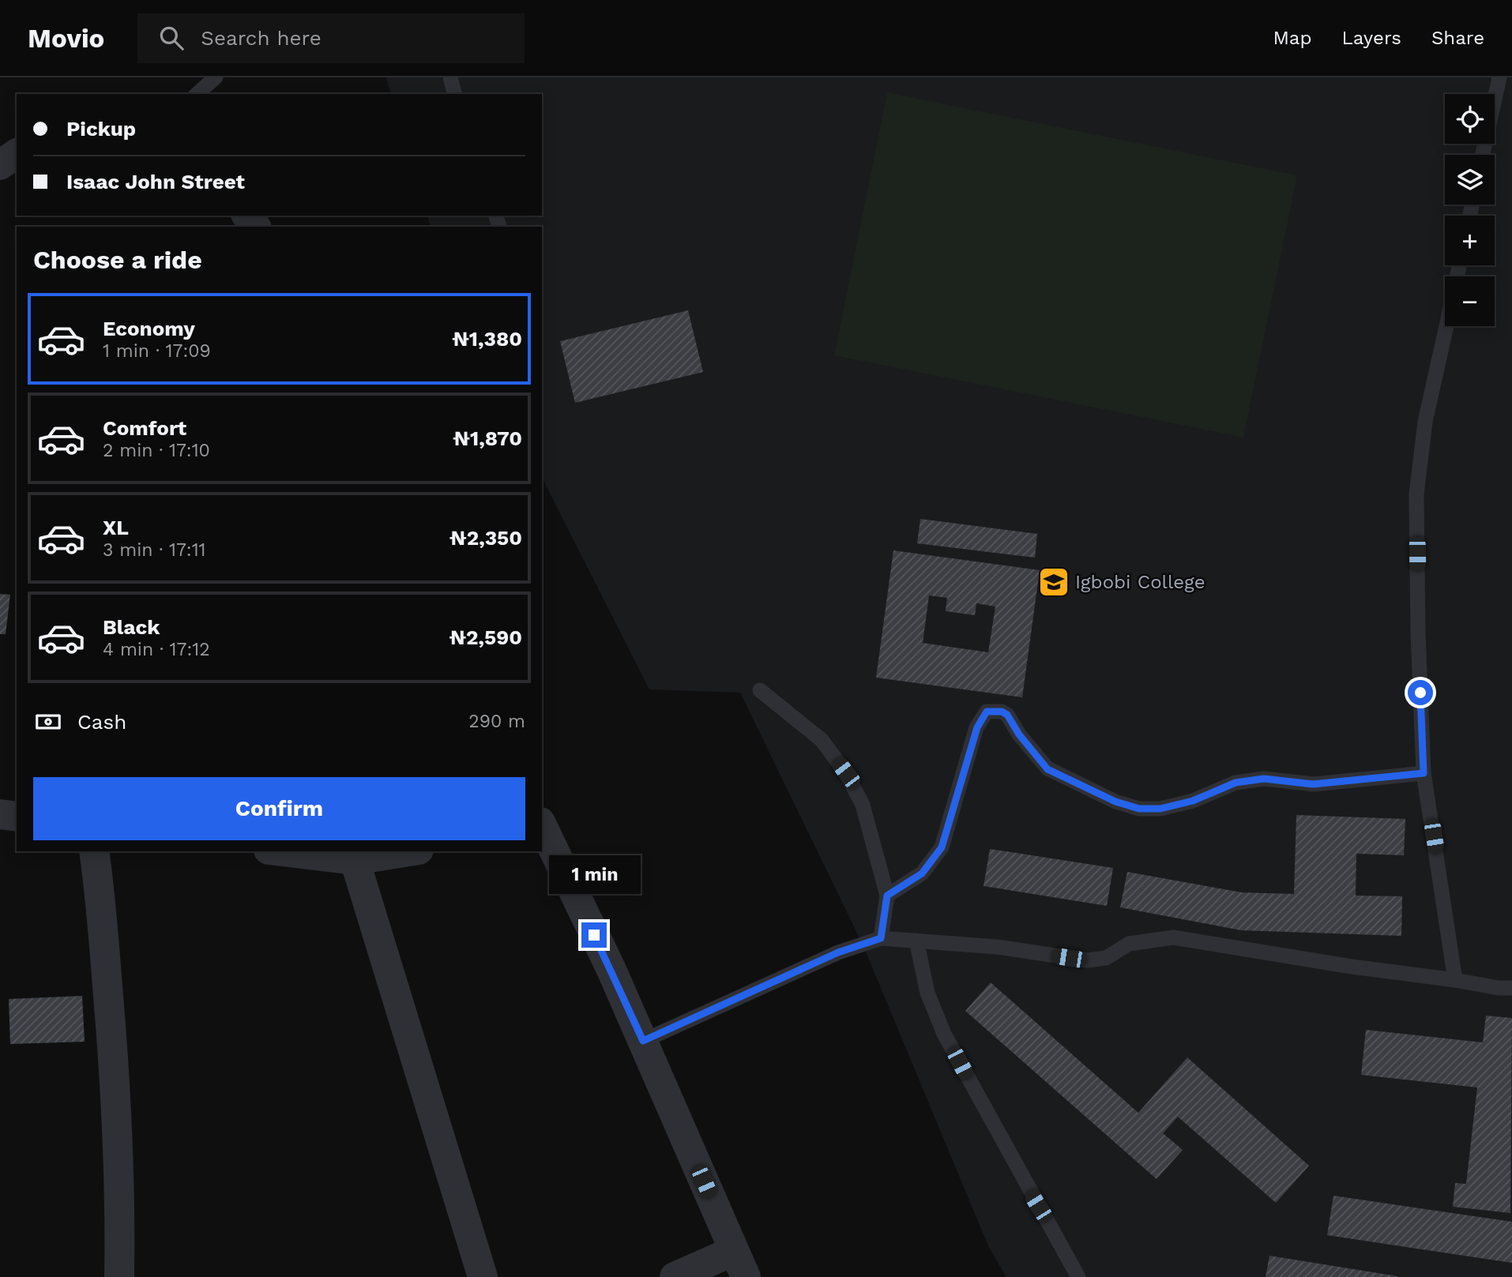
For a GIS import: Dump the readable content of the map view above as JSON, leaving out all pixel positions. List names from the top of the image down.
{
  "places": {
    "school or university": ["Igbobi College"]
  },
  "page": {
    "header": "Movio",
    "search": "Search here",
    "nav": ["Map", "Layers", "Share"],
    "map_buttons": ["+", "−"],
    "banner": ["Pickup", "Isaac John Street"],
    "heading": "Choose a ride",
    "list": [
      {
        "name": "Economy",
        "note": "1 min · 17:09",
        "value": "₦1,380"
      },
      {
        "name": "Comfort",
        "note": "2 min · 17:10",
        "value": "₦1,870"
      },
      {
        "name": "XL",
        "note": "3 min · 17:11",
        "value": "₦2,350"
      },
      {
        "name": "Black",
        "note": "4 min · 17:12",
        "value": "₦2,590"
      }
    ],
    "pay": ["Cash", "290 m"],
    "buttons": "Confirm",
    "bubble": "1 min"
  }
}
